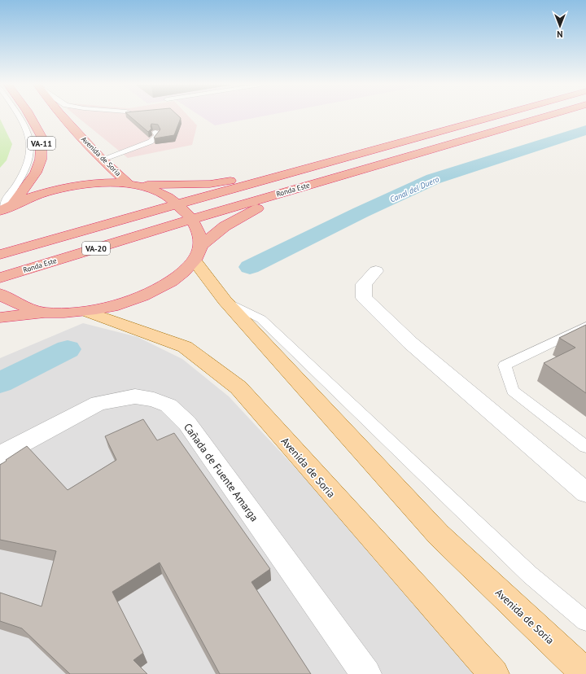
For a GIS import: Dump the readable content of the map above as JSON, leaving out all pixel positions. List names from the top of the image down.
{
  "streets": {
    "highway": [
      "VA-11",
      "Avenida de Soria",
      "Ronda Este",
      "VA-20"
    ],
    "street": ["Cañada de Fuente Amarga"]
  },
  "crossings": [
    ["VA-11", "Avenida de Soria"],
    ["VA-11", "Ronda Este"]
  ],
  "water": ["Canal del Duero"],
  "north": "bottom"
}
